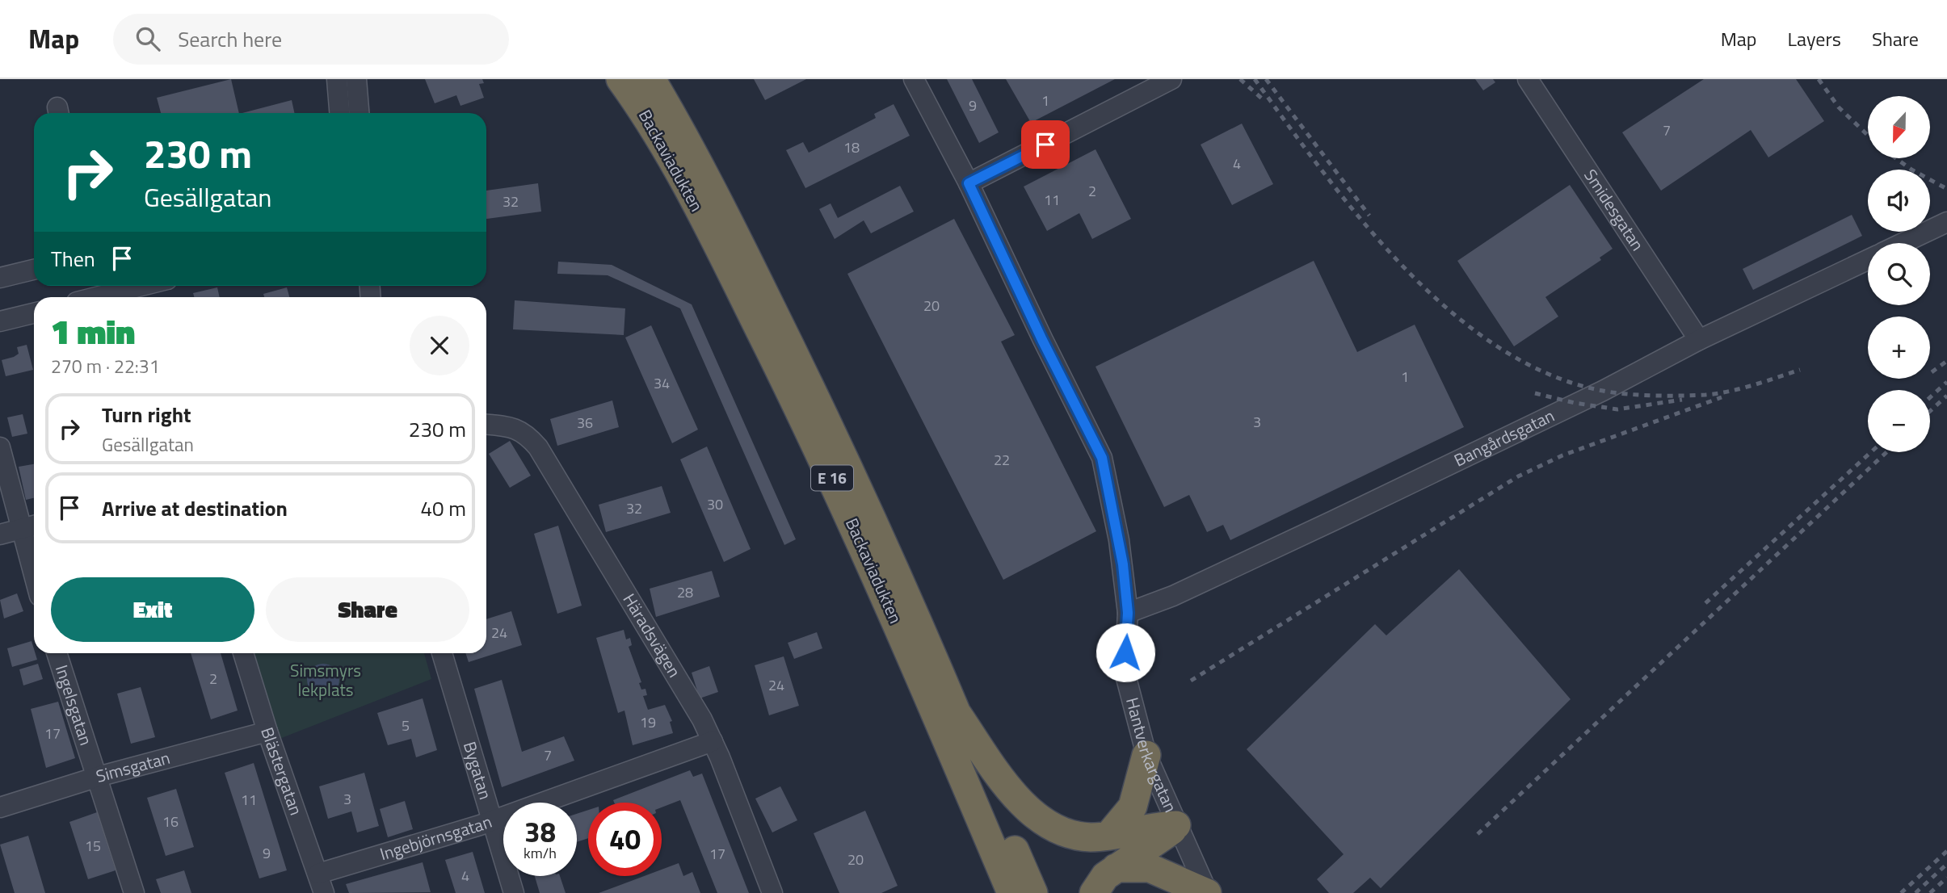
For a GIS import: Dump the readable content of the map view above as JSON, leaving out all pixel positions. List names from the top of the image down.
{
  "streets": {
    "highway": ["Backaviadukten", "E 16"],
    "street": [
      "Smidesgatan",
      "Bangårdsgatan",
      "Häradsvägen",
      "Ingelsgatan",
      "Hantverkargatan",
      "Simsgatan",
      "Blästergatan",
      "Bygatan",
      "Ingebjörnsgatan"
    ]
  },
  "crossings": [
    ["Smidesgatan", "Bangårdsgatan"],
    ["Bangårdsgatan", "Hantverkargatan"],
    ["Häradsvägen", "Ingebjörnsgatan"],
    ["Ingelsgatan", "Simsgatan"],
    ["Simsgatan", "Blästergatan"],
    ["Blästergatan", "Ingebjörnsgatan"],
    ["Bygatan", "Ingebjörnsgatan"]
  ],
  "parks": ["Simsmyrs lekplats"],
  "house_numbers": [
    "1",
    "9",
    "7",
    "18",
    "4",
    "2",
    "11",
    "32",
    "20",
    "1",
    "34",
    "3",
    "36",
    "22",
    "30",
    "32",
    "28",
    "24",
    "2",
    "24",
    "19",
    "5",
    "17",
    "7",
    "3",
    "11",
    "16",
    "15",
    "9",
    "17",
    "20",
    "4"
  ],
  "north": "bottom",
  "page": {
    "header": "Map",
    "search": "Search here",
    "nav": ["Map", "Layers", "Share"],
    "map_buttons": ["+", "−"],
    "turn": ["230 m", "Gesällgatan"],
    "then": "Then",
    "heading": ["1 min", "270 m · 22:31"],
    "list": [
      {
        "name": "Turn right",
        "note": "Gesällgatan",
        "value": "230 m"
      },
      {
        "name": "Arrive at destination",
        "value": "40 m"
      }
    ],
    "buttons": ["Exit", "Share"],
    "speed": "38 km/h",
    "limit": "40"
  }
}
